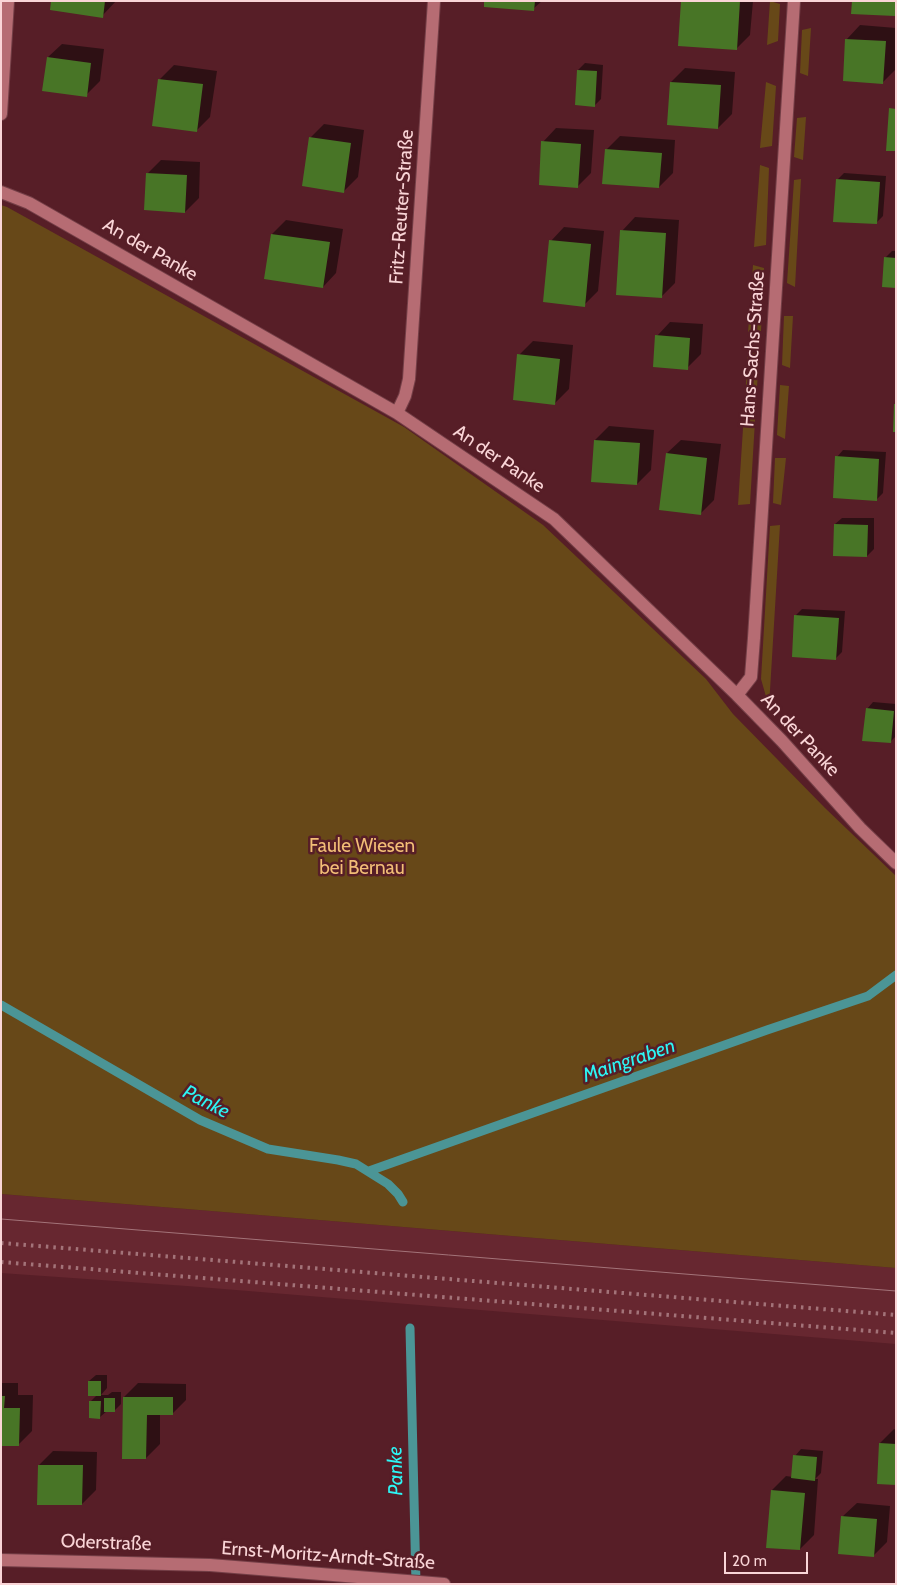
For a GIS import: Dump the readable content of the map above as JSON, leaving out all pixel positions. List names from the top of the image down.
{
  "streets": {
    "street": [
      "Fritz-Reuter-Straße",
      "An der Panke",
      "Hans-Sachs-Straße",
      "Oderstraße",
      "Ernst-Moritz-Arndt-Straße"
    ]
  },
  "crossings": [
    ["Fritz-Reuter-Straße", "An der Panke"],
    ["An der Panke", "Hans-Sachs-Straße"],
    ["Oderstraße", "Ernst-Moritz-Arndt-Straße"]
  ],
  "water": ["Maingraben", "Panke"],
  "parks": ["Faule Wiesen bei Bernau"],
  "scale_bar": "20 m"
}
